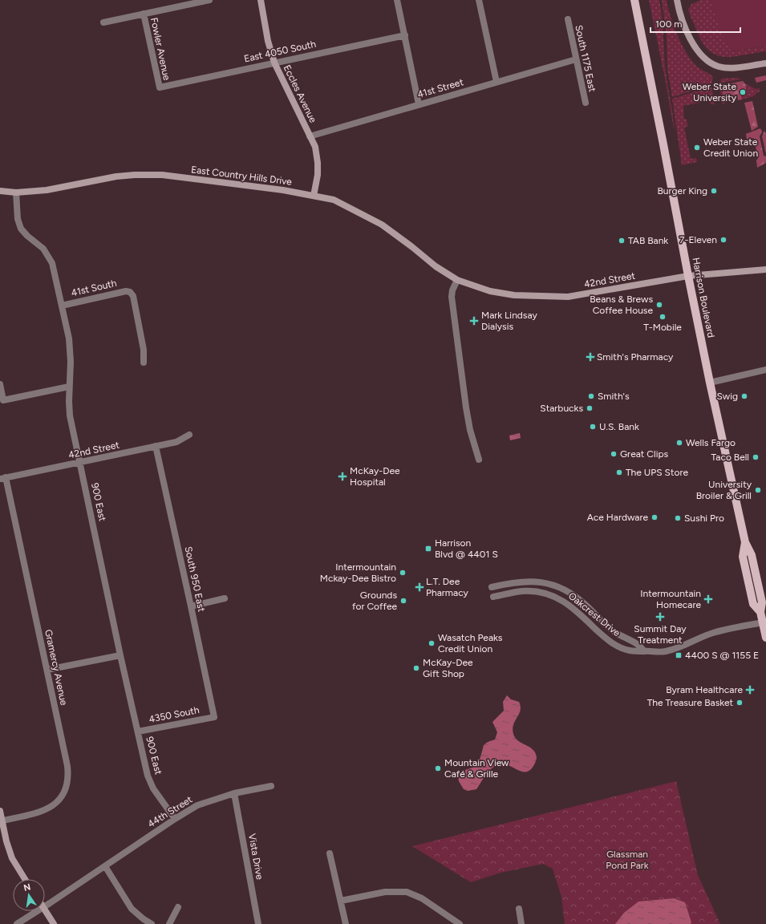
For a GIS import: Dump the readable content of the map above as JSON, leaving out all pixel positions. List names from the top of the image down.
{
  "streets": {
    "main road": [
      "Eccles Avenue",
      "East Country Hills Drive",
      "42nd Street",
      "Harrison Boulevard"
    ],
    "street": [
      "Fowler Avenue",
      "East 4050 South",
      "South 1175 East",
      "41st Street",
      "41st South",
      "900 East",
      "South 950 East",
      "Oakcrest Drive",
      "Gramercy Avenue",
      "4350 South",
      "44th Street",
      "Vista Drive"
    ]
  },
  "crossings": [
    ["Fowler Avenue", "East 4050 South"],
    ["East 4050 South", "Eccles Avenue"],
    ["South 1175 East", "41st Street"],
    ["41st Street", "Eccles Avenue"],
    ["Eccles Avenue", "East Country Hills Drive"],
    ["East Country Hills Drive", "42nd Street"],
    ["East Country Hills Drive", "900 East"],
    ["42nd Street", "Harrison Boulevard"],
    ["42nd Street", "900 East"],
    ["42nd Street", "South 950 East"],
    ["42nd Street", "Gramercy Avenue"],
    ["41st South", "900 East"],
    ["Harrison Boulevard", "Oakcrest Drive"],
    ["900 East", "4350 South"],
    ["900 East", "44th Street"],
    ["South 950 East", "4350 South"],
    ["44th Street", "Vista Drive"]
  ],
  "parks": ["Glassman Pond Park"],
  "places": {
    "other": [
      "Weber State University",
      "Weber State Credit Union",
      "Burger King",
      "7-Eleven",
      "TAB Bank",
      "Beans & Brews Coffee House",
      "T-Mobile",
      "Smith's",
      "Swig",
      "Starbucks",
      "U.S. Bank",
      "Wells Fargo",
      "Great Clips",
      "Taco Bell",
      "The UPS Store",
      "University Broiler & Grill",
      "Ace Hardware",
      "Sushi Pro",
      "Intermountain Mckay-Dee Bistro",
      "Grounds for Coffee",
      "Wasatch Peaks Credit Union",
      "McKay-Dee Gift Shop",
      "The Treasure Basket",
      "Mountain View Café & Grille"
    ],
    "health": [
      "Mark Lindsay Dialysis",
      "Smith's Pharmacy",
      "McKay-Dee Hospital",
      "L.T. Dee Pharmacy",
      "Intermountain Homecare",
      "Summit Day Treatment",
      "Byram Healthcare"
    ],
    "transit": ["Harrison Blvd @ 4401 S", "4400 S @ 1155 E"]
  },
  "scale_bar": "100 m",
  "north": "top"
}
